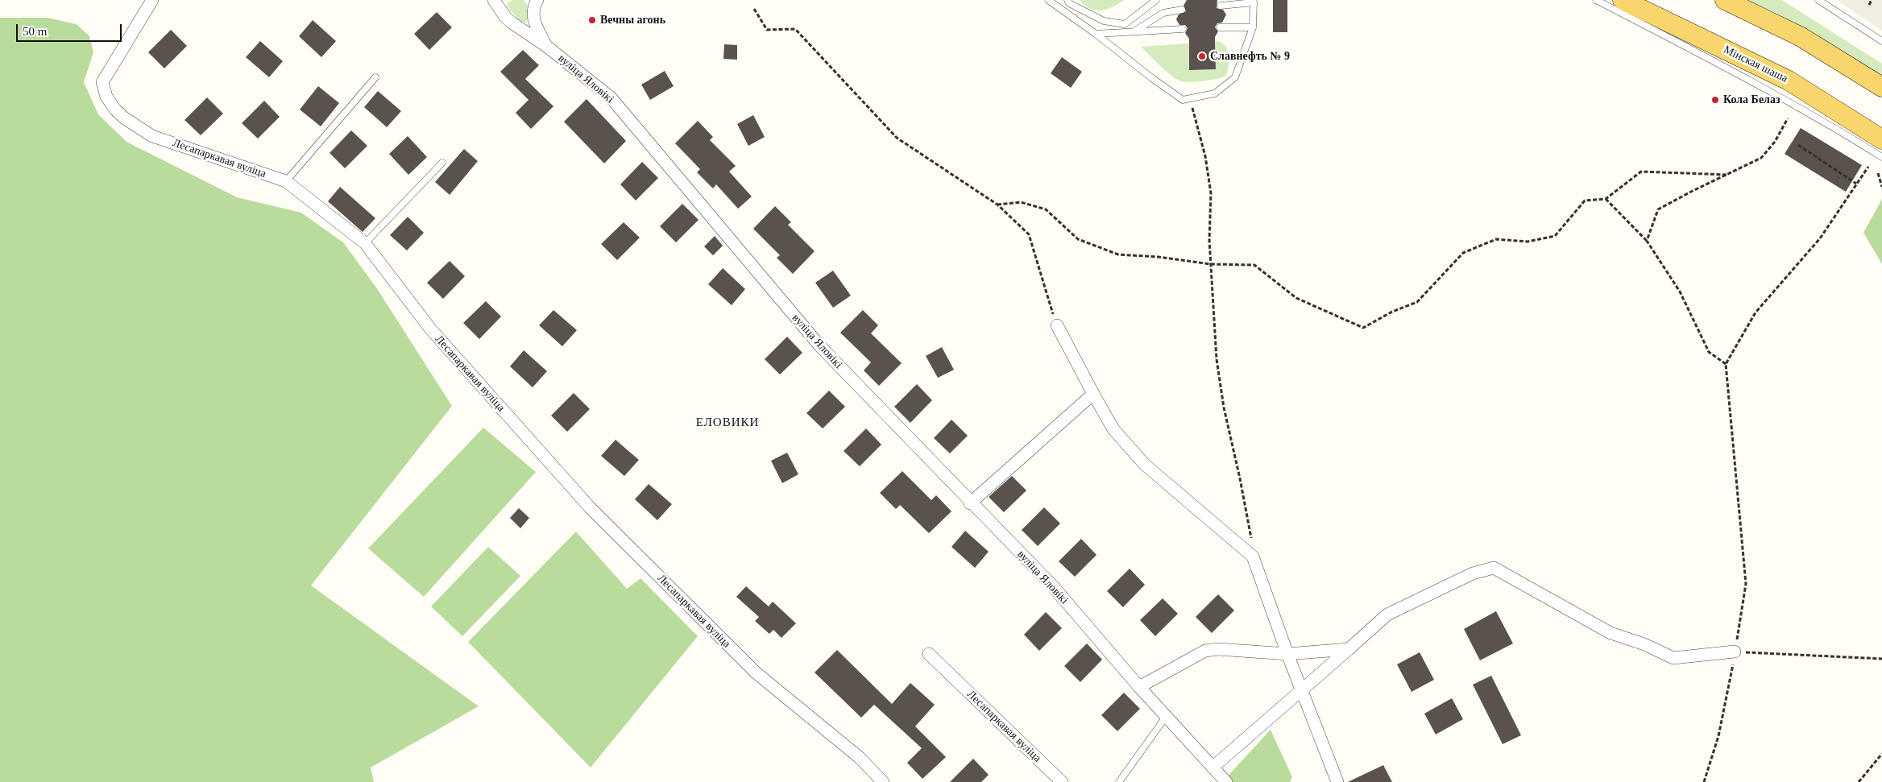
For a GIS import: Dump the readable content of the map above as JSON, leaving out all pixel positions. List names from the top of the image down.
{
  "streets": {
    "main road": ["Мінская шаша"],
    "street": ["вуліца Яловікі", "Лесапаркавая вуліца"]
  },
  "districts": ["ЕЛОВИКИ"],
  "places": ["Вечны агонь", "Славнефть № 9", "Кола Белаз"],
  "scale_bar": "50 m"
}
